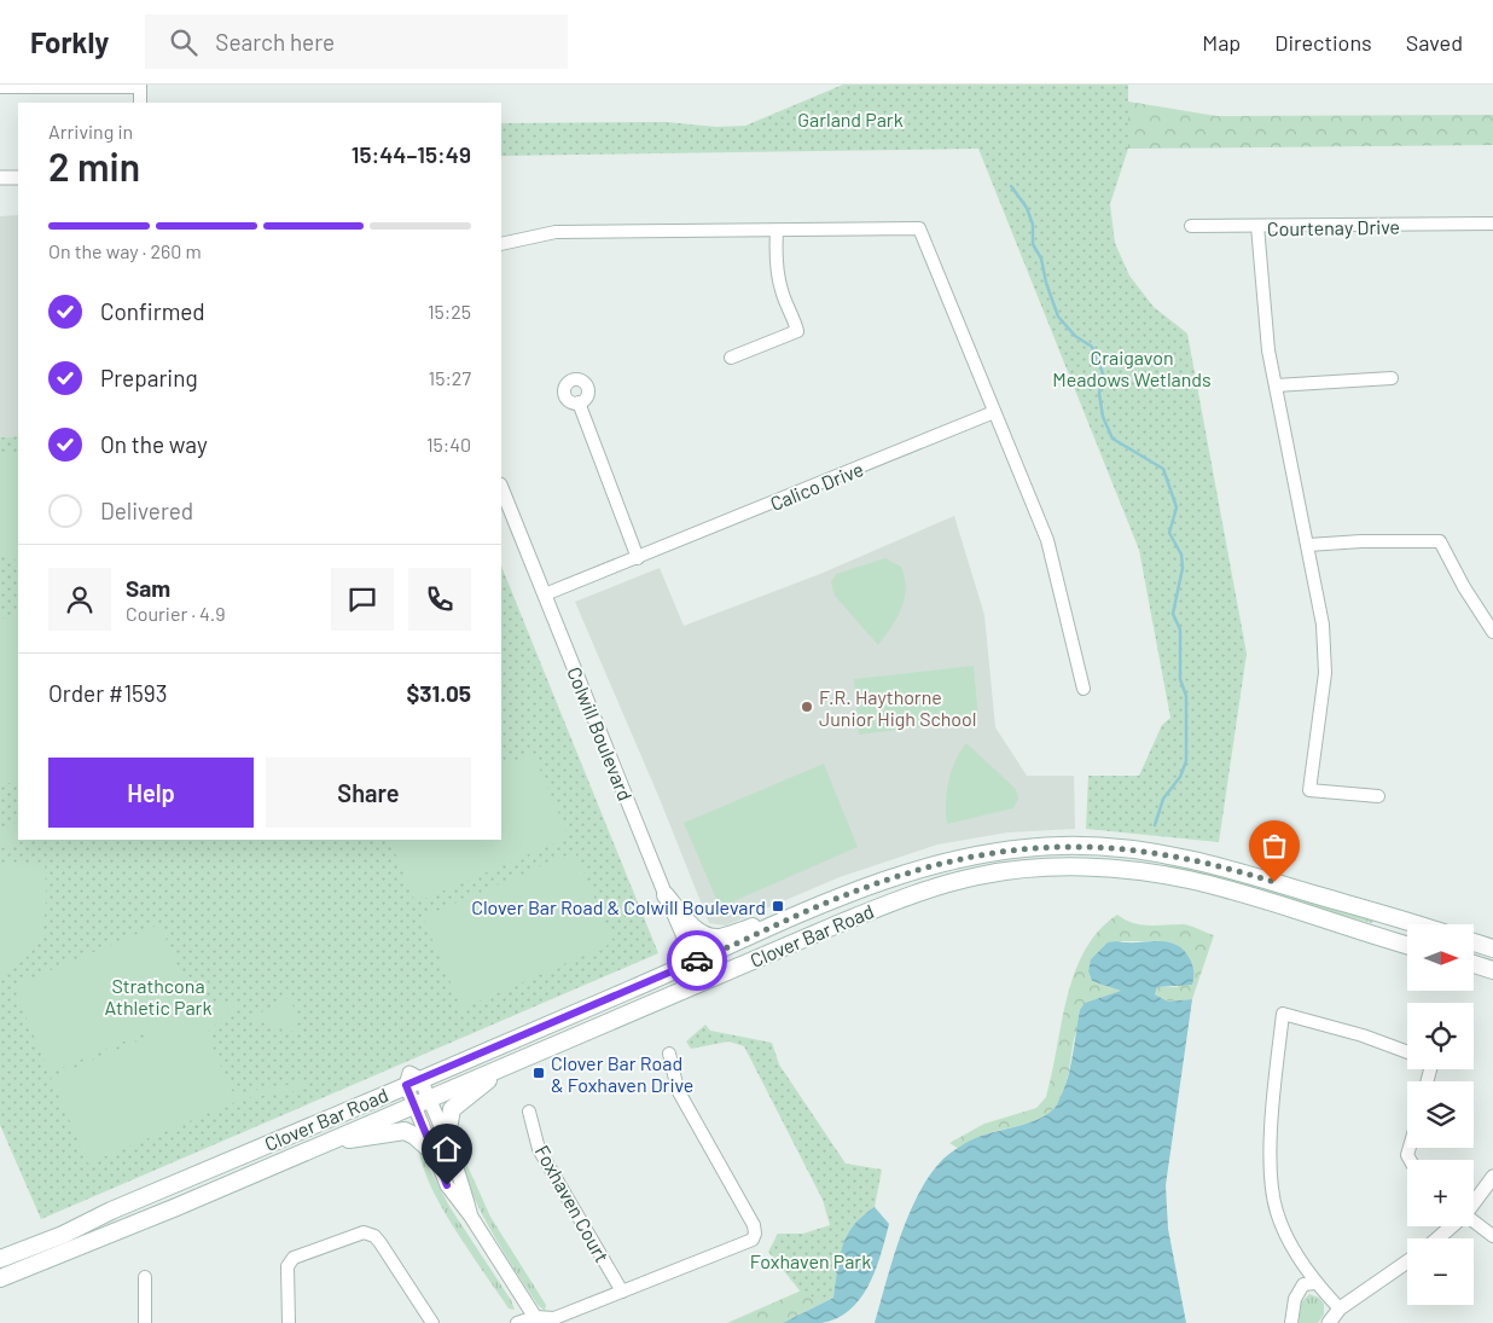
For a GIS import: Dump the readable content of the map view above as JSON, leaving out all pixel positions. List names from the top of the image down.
{
  "streets": {
    "main road": ["Clover Bar Road"],
    "street": [
      "Courtenay Drive",
      "Calico Drive",
      "Colwill Boulevard",
      "Foxhaven Court"
    ]
  },
  "crossings": [
    ["Calico Drive", "Colwill Boulevard"],
    ["Colwill Boulevard", "Clover Bar Road"]
  ],
  "parks": [
    "Garland Park",
    "Craigavon Meadows Wetlands",
    "Strathcona Athletic Park",
    "Foxhaven Park"
  ],
  "places": {
    "other": ["F.R. Haythorne Junior High School"],
    "transit": ["Clover Bar Road & Colwill Boulevard", "Clover Bar Road & Foxhaven Drive"]
  },
  "north": "right",
  "page": {
    "header": "Forkly",
    "search": "Search here",
    "nav": ["Map", "Directions", "Saved"],
    "heading": ["2 min", "Arriving in", "15:44–15:49"],
    "panel": [
      "Sam",
      "Courier · 4.9",
      "Order #1593",
      "$31.05"
    ],
    "bar": "On the way · 260 m",
    "list": [
      ["Confirmed", "15:25"],
      ["Preparing", "15:27"],
      ["On the way", "15:40"],
      "Delivered"
    ],
    "buttons": ["Help", "Share"],
    "map_buttons": ["+", "−"]
  }
}
